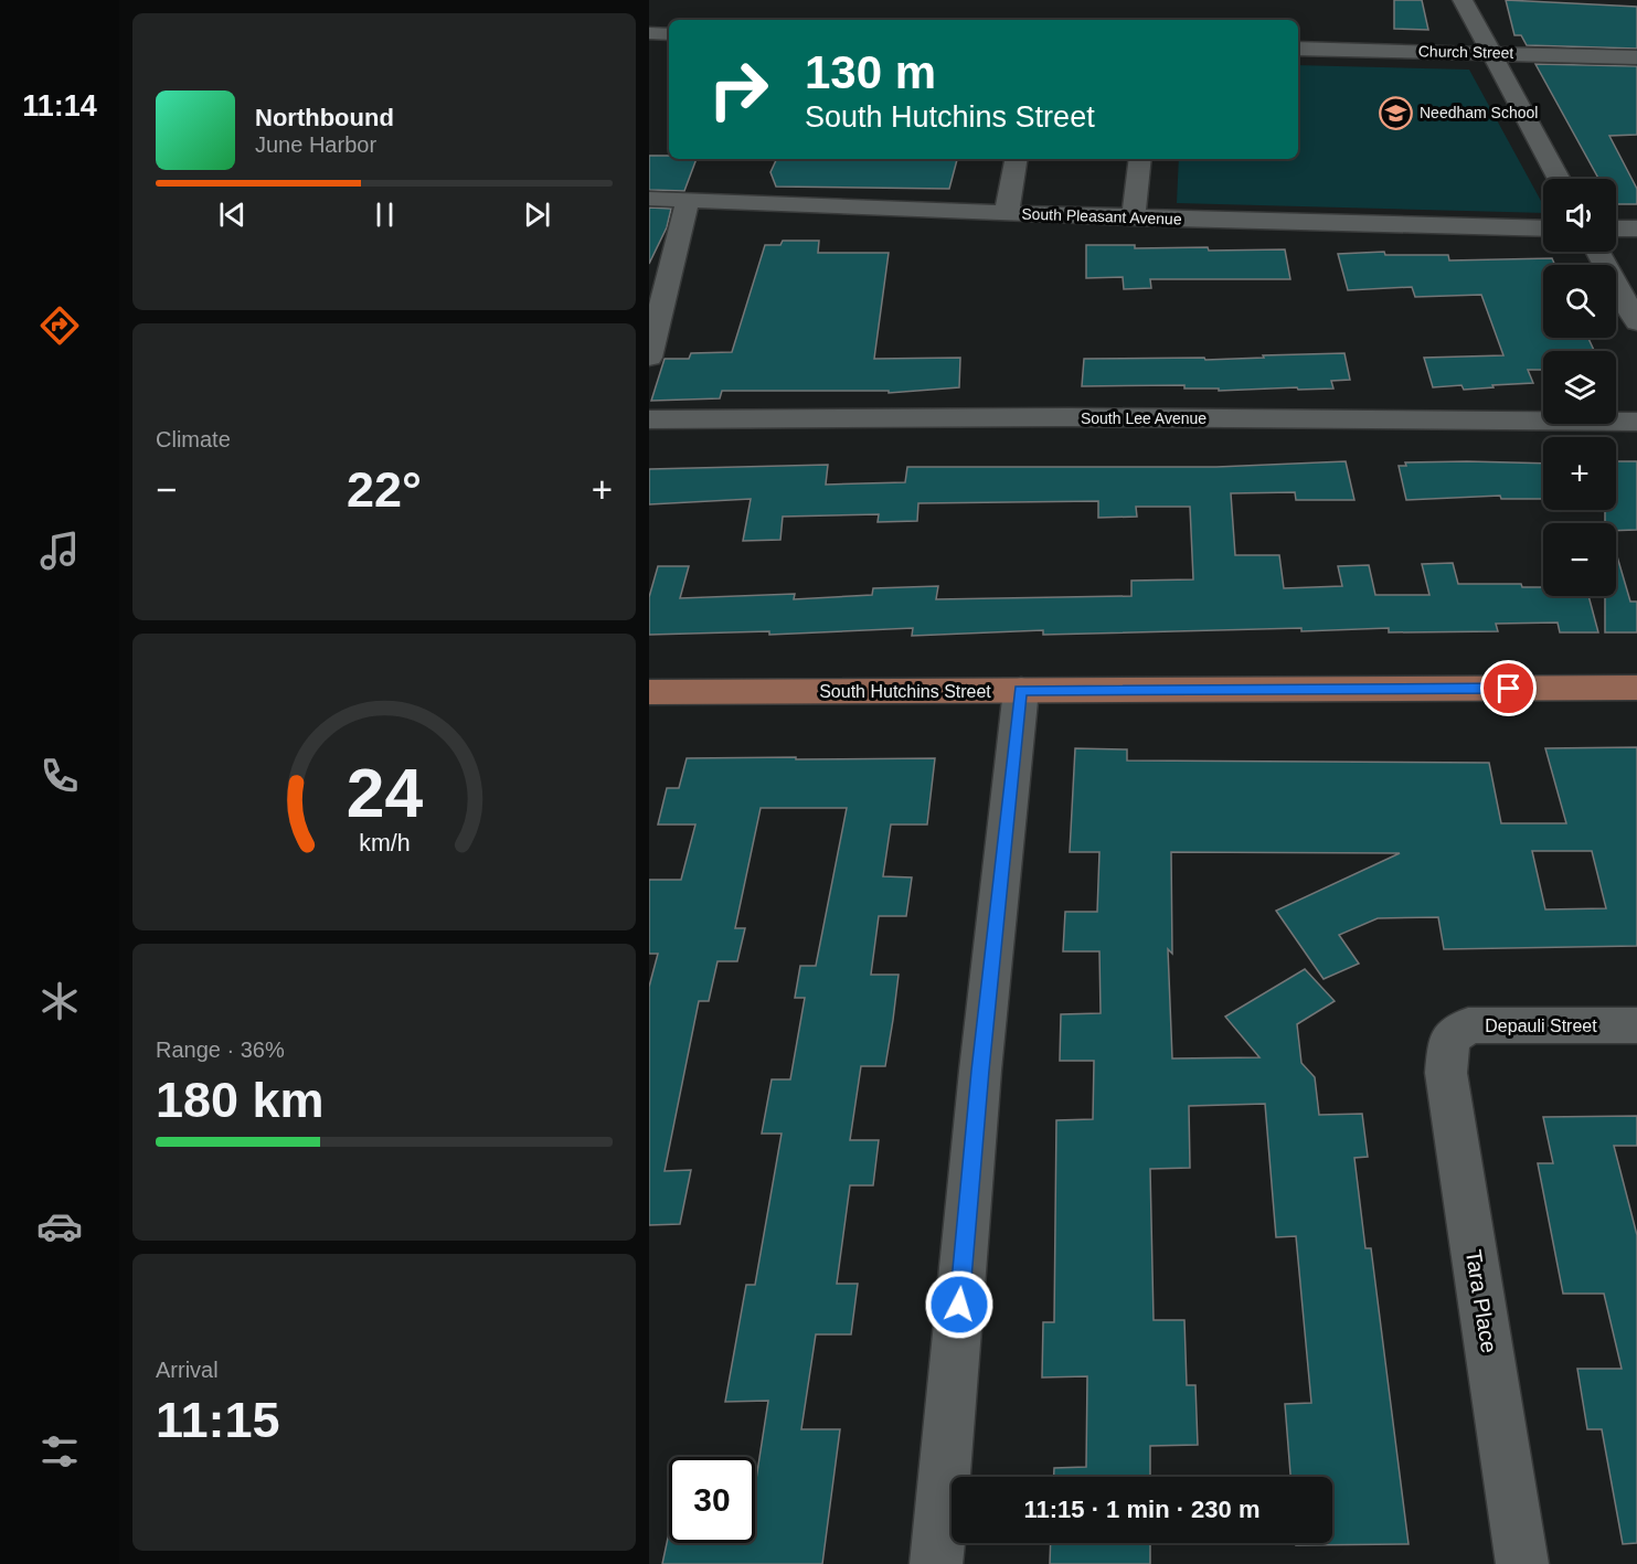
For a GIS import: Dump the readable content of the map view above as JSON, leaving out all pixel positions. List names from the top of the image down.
{
  "streets": {
    "main road": ["South Hutchins Street"],
    "street": [
      "Church Street",
      "South Pleasant Avenue",
      "South Lee Avenue",
      "Depauli Street",
      "Tara Place"
    ]
  },
  "crossings": [
    ["Depauli Street", "Tara Place"]
  ],
  "places": {
    "school or university": ["Needham School"]
  },
  "page": {
    "tabs": "11:14",
    "turn": ["130 m", "South Hutchins Street"],
    "song": ["Northbound", "June Harbor"],
    "map_buttons": ["+", "−"],
    "tile": [
      "Climate",
      ["Range · 36%", "180 km"],
      ["Arrival", "11:15"]
    ],
    "heat": ["−", "22°", "+"],
    "limit": "30",
    "trip": "11:15 · 1 min · 230 m",
    "gauge": ["24", "km/h"]
  }
}
